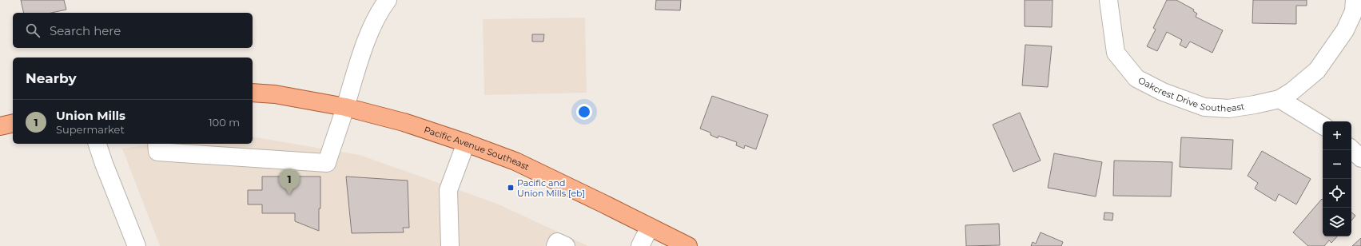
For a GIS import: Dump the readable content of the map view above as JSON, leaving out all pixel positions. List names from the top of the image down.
{
  "streets": {
    "main road": ["Pacific Avenue Southeast"],
    "street": ["Oakcrest Drive Southeast"]
  },
  "places": {
    "transit": ["Pacific and Union Mills [eb]"]
  },
  "page": {
    "search": "Search here",
    "heading": "Nearby",
    "list": [
      {
        "mark": "1",
        "name": "Union Mills",
        "note": "Supermarket",
        "value": "100 m"
      }
    ],
    "map_buttons": ["+", "−"],
    "pins": "1"
  }
}
